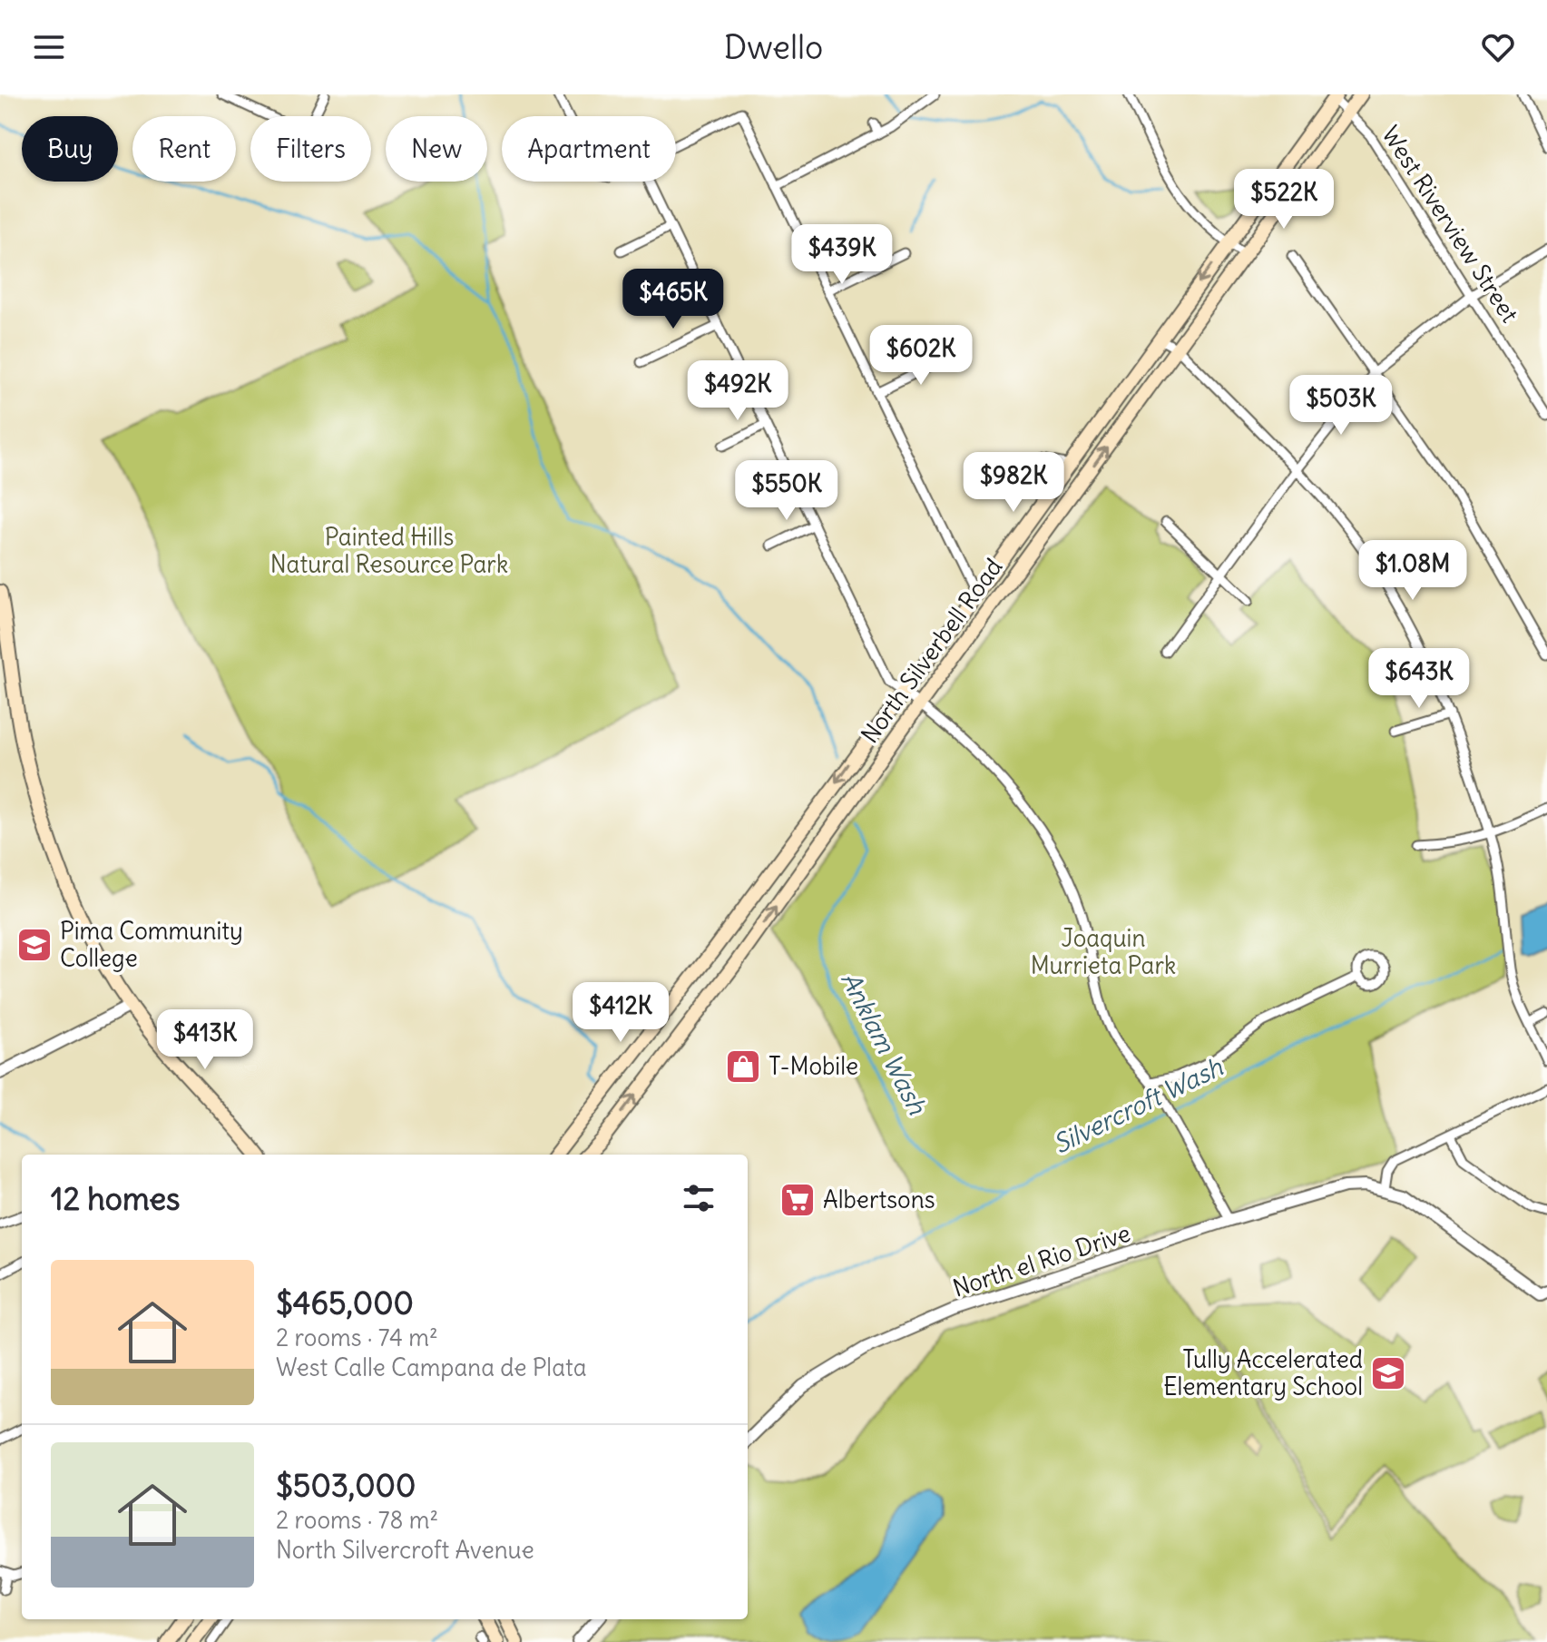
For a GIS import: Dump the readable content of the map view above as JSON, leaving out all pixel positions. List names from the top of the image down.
{
  "streets": {
    "main road": ["North Silverbell Road"],
    "street": ["West Riverview Street", "North el Rio Drive"]
  },
  "crossings": [
    ["West Riverview Street", "North Silverbell Road"]
  ],
  "water": ["Anklam Wash", "Silvercroft Wash"],
  "parks": ["Painted Hills Natural Resource Park", "Joaquin Murrieta Park"],
  "places": {
    "school or university": ["Pima Community College", "Tully Accelerated Elementary School"],
    "shop": ["T-Mobile"],
    "supermarket": ["Albertsons"]
  },
  "page": {
    "header": "Dwello",
    "chip": [
      "Buy",
      "Rent",
      "Filters",
      "New",
      "Apartment"
    ],
    "price": [
      "$522K",
      "$439K",
      "$465K",
      "$602K",
      "$492K",
      "$503K",
      "$982K",
      "$550K",
      "$1.08M",
      "$643K",
      "$412K",
      "$413K"
    ],
    "heading": "12 homes",
    "list": [
      {
        "name": "$465,000",
        "note": "2 rooms · 74 m² · West Calle Campana de Plata"
      },
      {
        "name": "$503,000",
        "note": "2 rooms · 78 m² · North Silvercroft Avenue"
      }
    ]
  }
}
